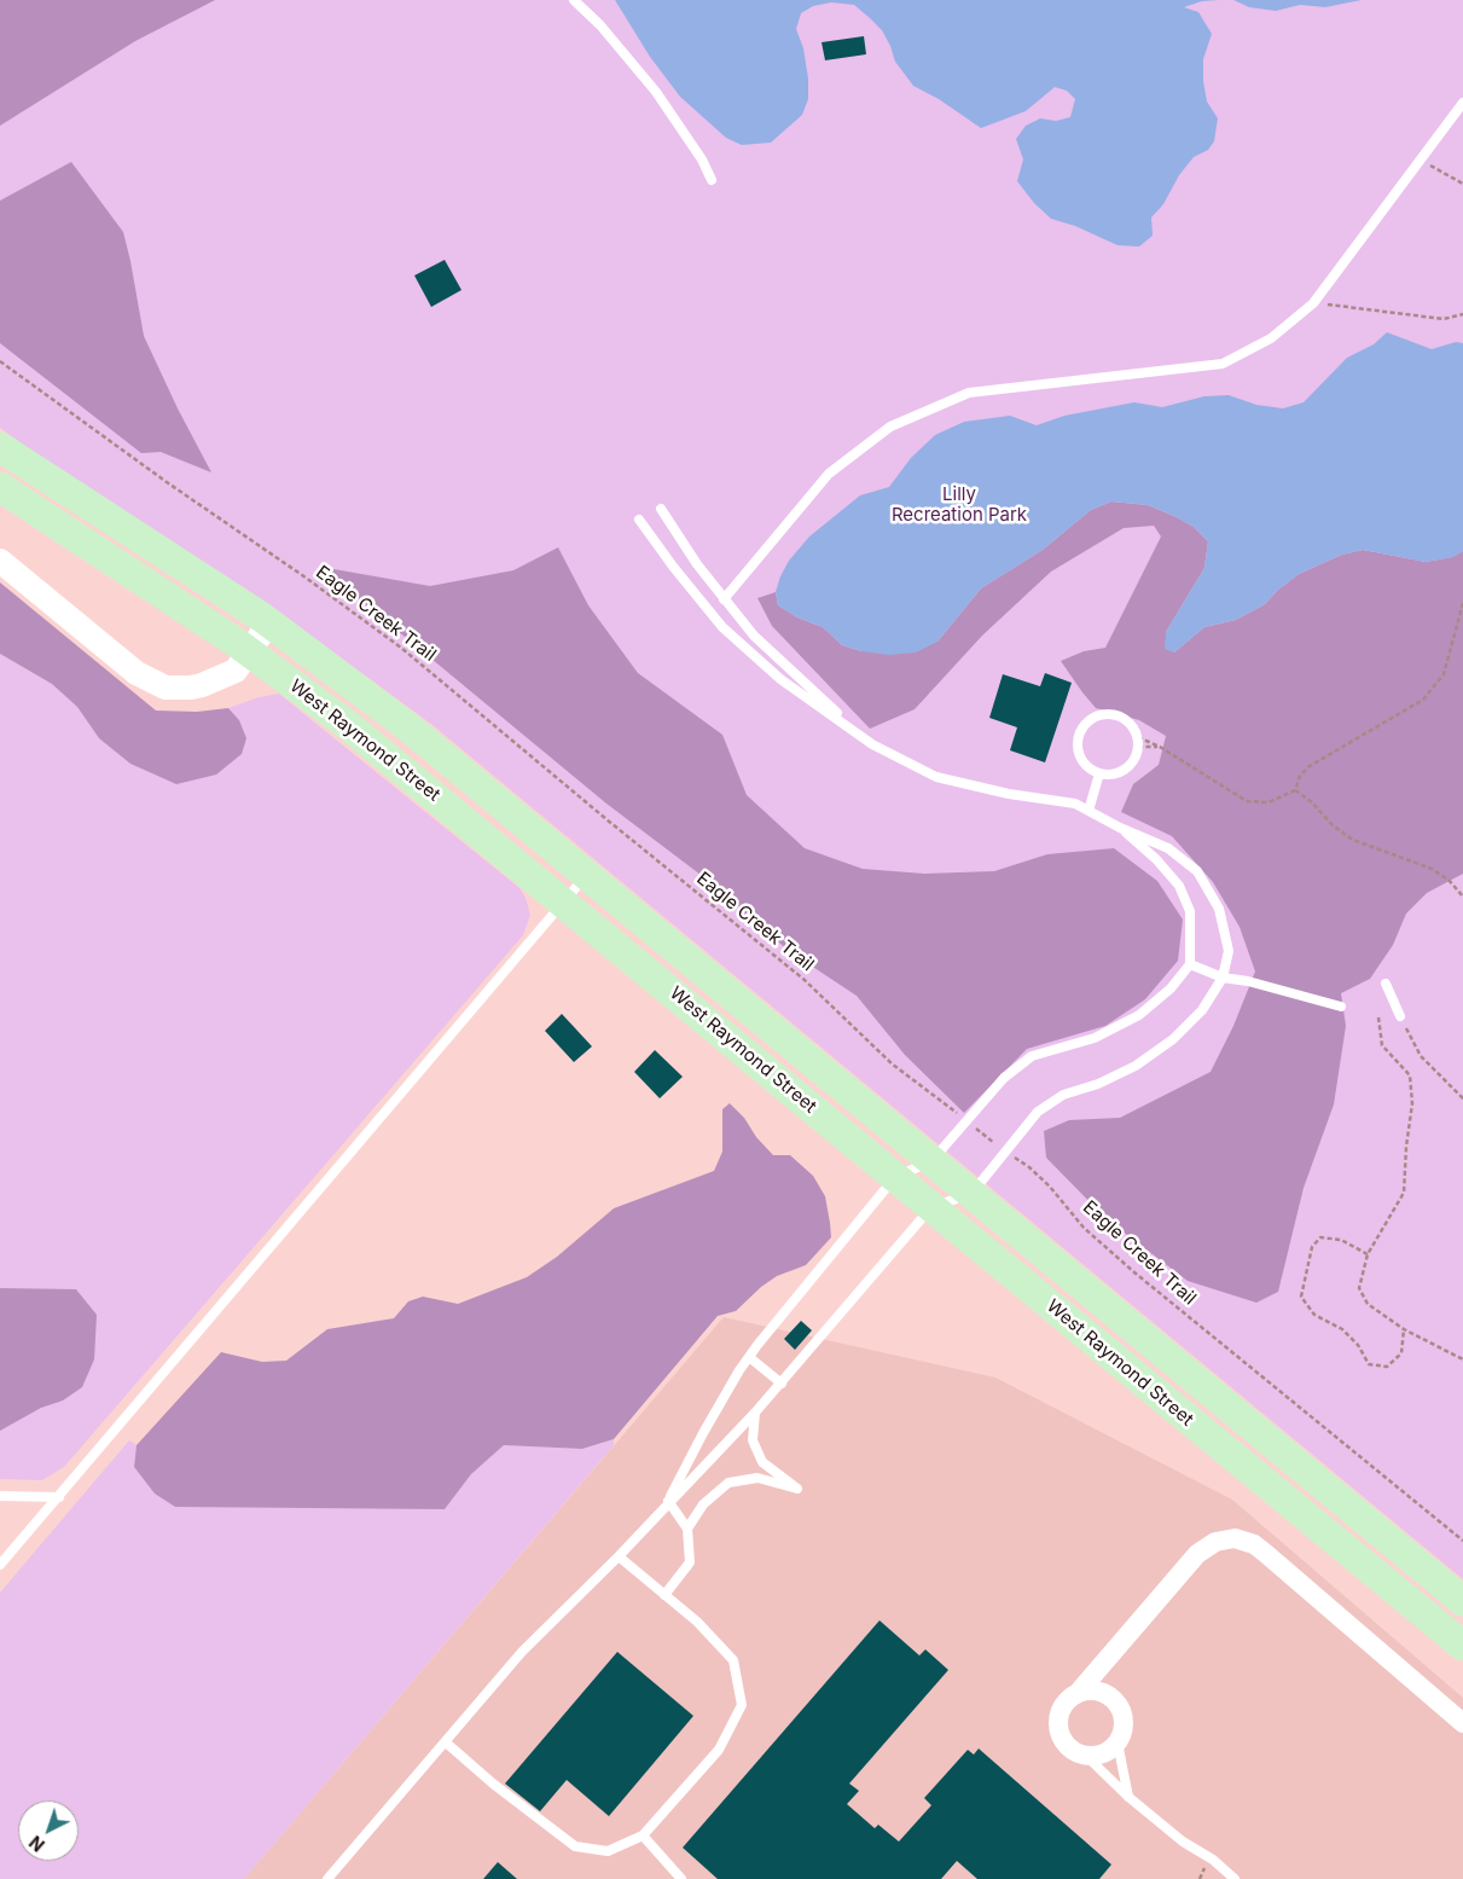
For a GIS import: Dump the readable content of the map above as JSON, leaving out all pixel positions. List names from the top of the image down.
{
  "streets": {
    "main road": ["West Raymond Street"],
    "path": ["Eagle Creek Trail"]
  },
  "parks": ["Lilly Recreation Park"],
  "north": "bottom left"
}
